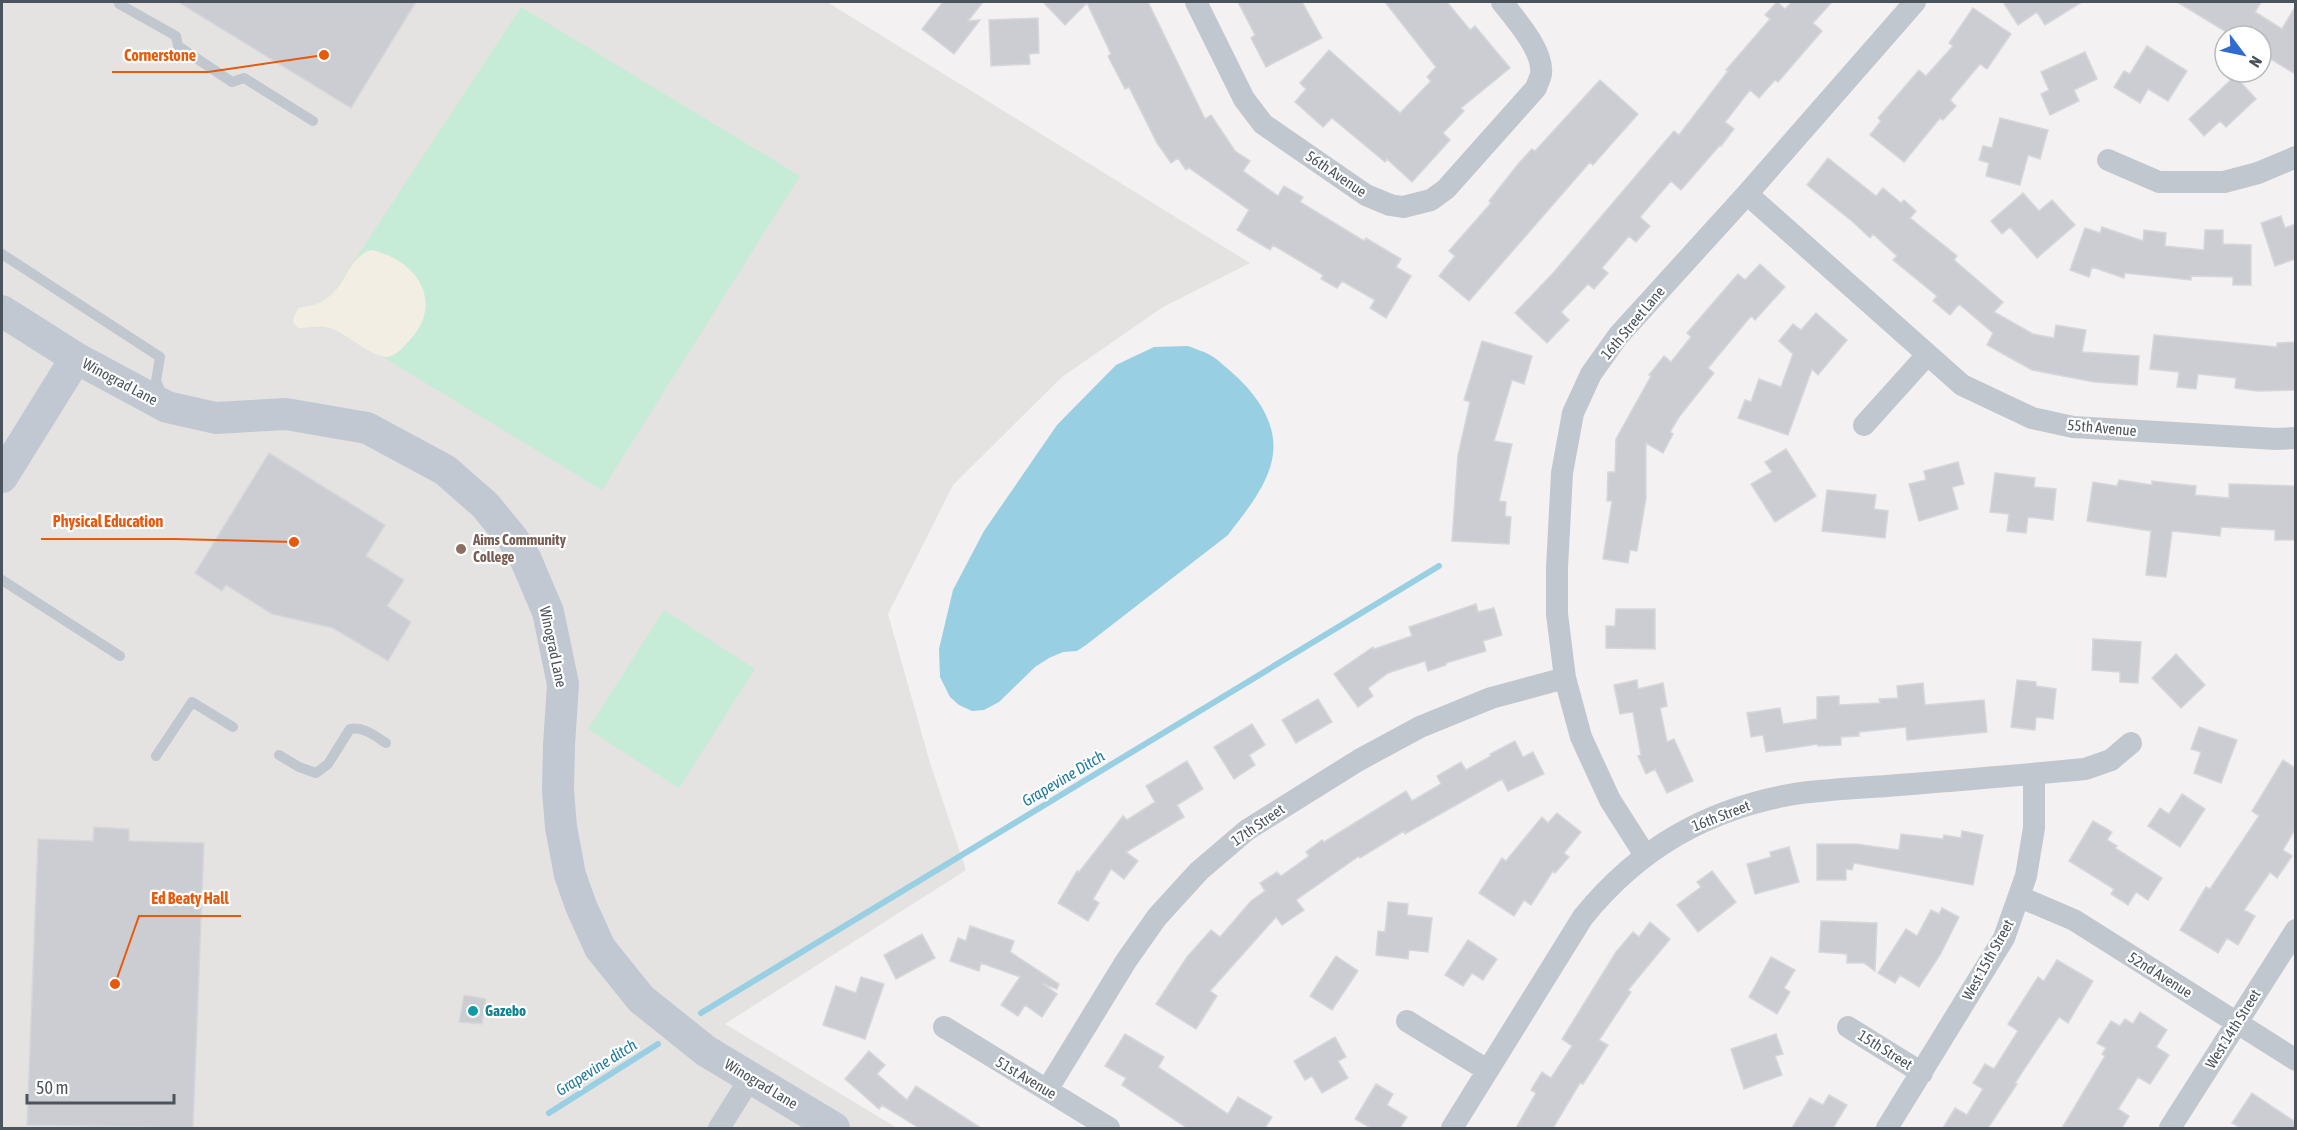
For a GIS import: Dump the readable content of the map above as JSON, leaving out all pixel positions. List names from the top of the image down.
{
  "streets": {
    "street": [
      "56th Avenue",
      "16th Street Lane",
      "Winograd Lane",
      "55th Avenue",
      "16th Street",
      "17th Street",
      "West 15th Street",
      "52nd Avenue",
      "West 14th Street",
      "15th Street",
      "51st Avenue"
    ]
  },
  "crossings": [
    ["16th Street Lane", "55th Avenue"],
    ["16th Street Lane", "16th Street"],
    ["16th Street Lane", "17th Street"],
    ["16th Street", "West 15th Street"],
    ["17th Street", "51st Avenue"],
    ["West 15th Street", "52nd Avenue"],
    ["West 15th Street", "15th Street"],
    ["52nd Avenue", "West 14th Street"]
  ],
  "water": ["Grapevine Ditch", "Grapevine ditch"],
  "places": [
    "Cornerstone",
    "Physical Education",
    "Aims Community College",
    "Ed Beaty Hall",
    "Gazebo"
  ],
  "scale_bar": "50 m",
  "north": "bottom right"
}
